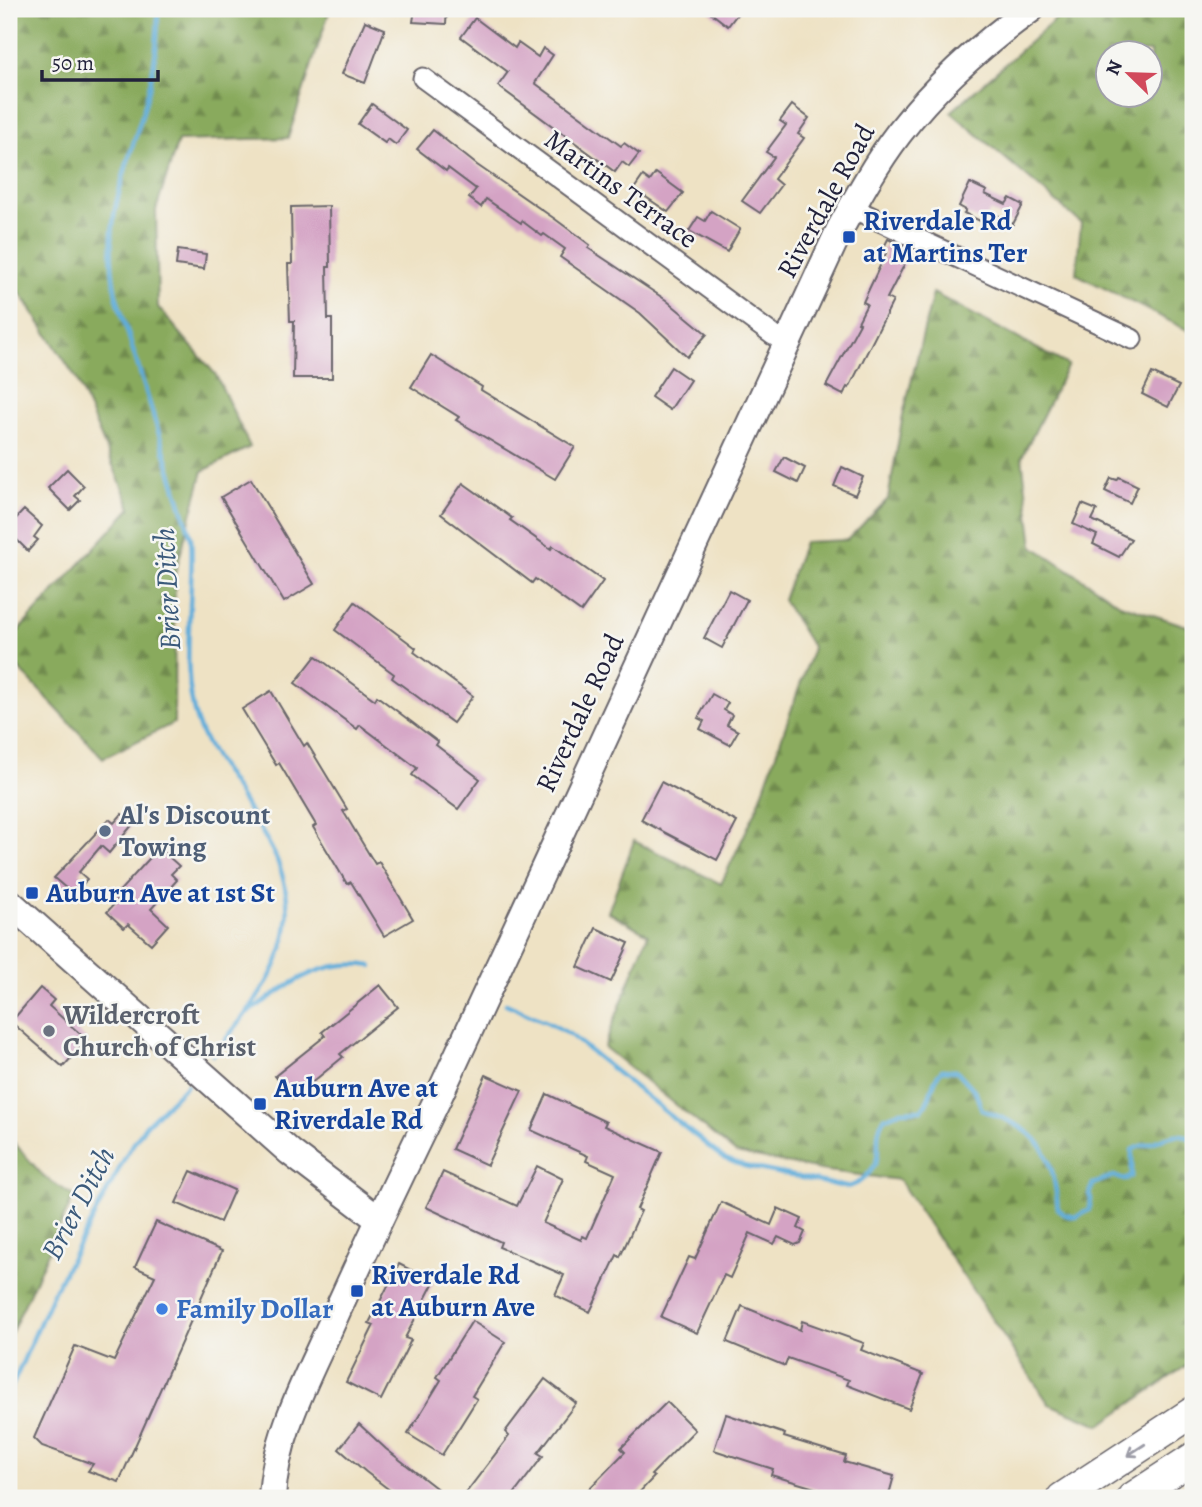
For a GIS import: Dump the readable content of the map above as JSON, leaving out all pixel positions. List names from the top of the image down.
{
  "streets": {
    "main road": ["Riverdale Road"],
    "street": ["Martins Terrace"]
  },
  "crossings": [
    ["Martins Terrace", "Riverdale Road"]
  ],
  "water": ["Brier Ditch"],
  "places": {
    "transit": [
      "Riverdale Rd at Martins Ter",
      "Auburn Ave at 1st St",
      "Auburn Ave at Riverdale Rd",
      "Riverdale Rd at Auburn Ave"
    ],
    "other": ["Al's Discount Towing", "Wildercroft Church of Christ", "Family Dollar"]
  },
  "scale_bar": "50 m",
  "north": "top left"
}
